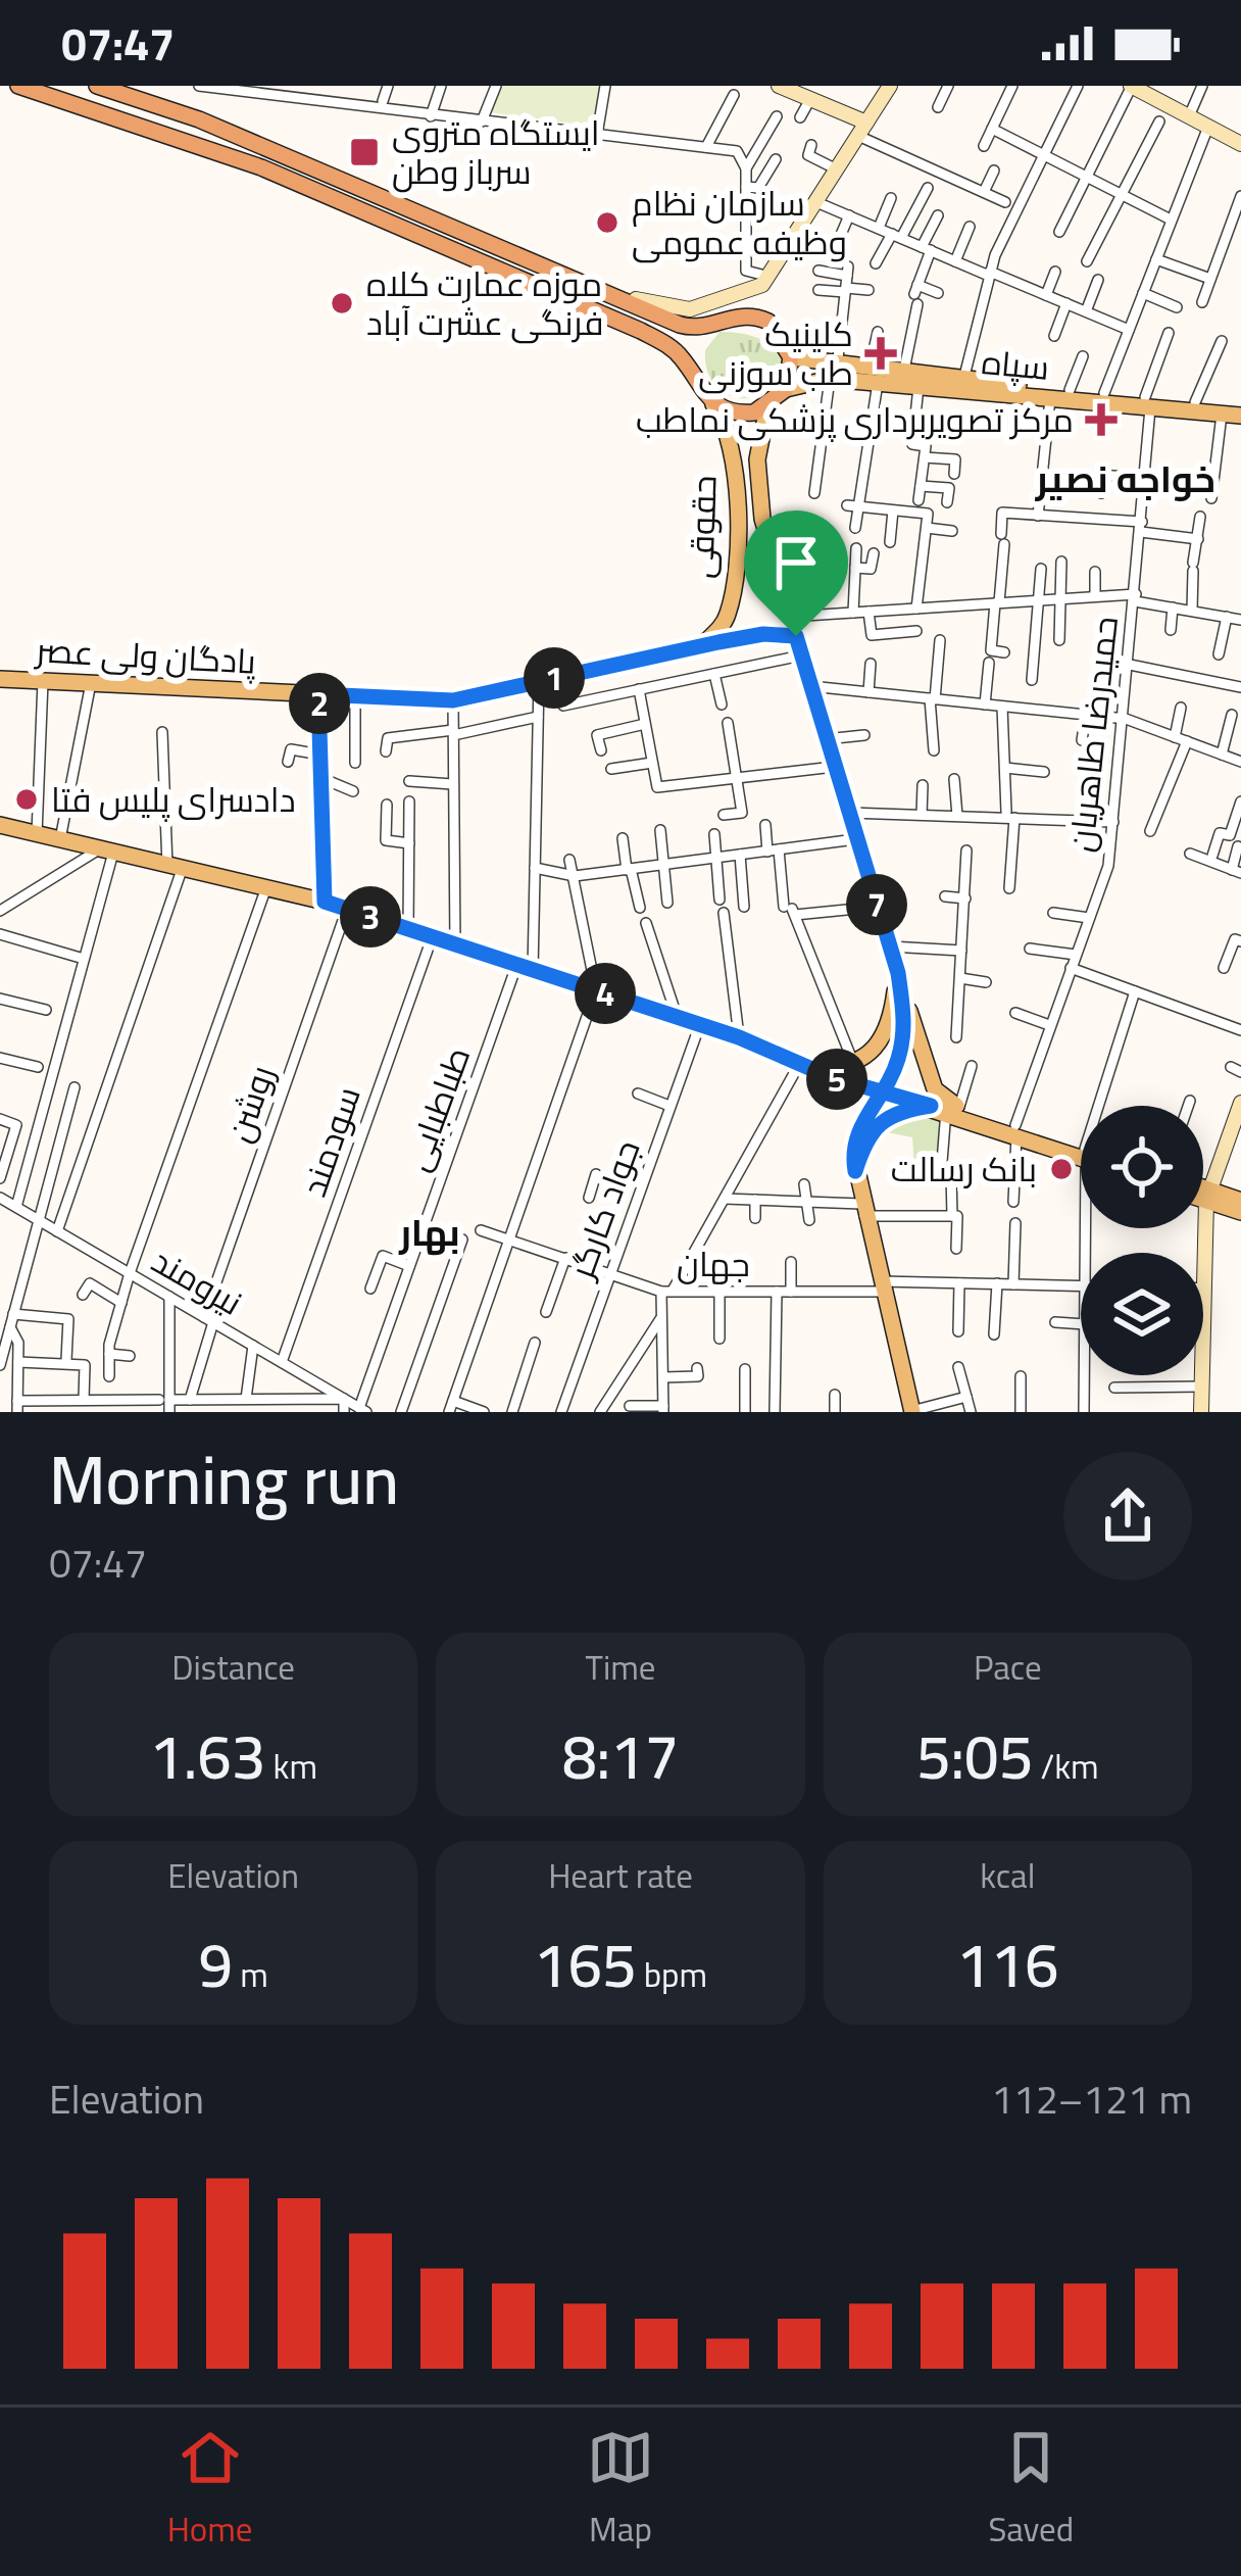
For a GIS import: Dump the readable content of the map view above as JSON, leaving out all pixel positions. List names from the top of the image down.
{
  "streets": {
    "main road": ["سپاه", "حقوقی", "پادگان ولی عصر"],
    "street": [
      "حمیدرضا طاهریان",
      "روشن",
      "طباطبایی",
      "سودمند",
      "جواد کارگر",
      "جهان",
      "نیرومند"
    ]
  },
  "crossings": [
    ["سپاه", "حمیدرضا طاهریان"],
    ["حقوقی", "پادگان ولی عصر"],
    ["پادگان ولی عصر", "طباطبایی"],
    ["روشن", "نیرومند"],
    ["طباطبایی", "نیرومند"],
    ["سودمند", "نیرومند"],
    ["جواد کارگر", "جهان"]
  ],
  "districts": ["خواجه نصیر", "بهار"],
  "places": {
    "transit": ["ایستگاه متروی سرباز وطن"],
    "other": [
      "سازمان نظام وظیفه عمومی",
      "موزه عمارت کلاه فرنگی عشرت آباد",
      "دادسرای پلیس فتا",
      "بانک رسالت"
    ],
    "health": ["کلینیک طب سوزنی", "مرکز تصویربرداری پزشکی نماطب"]
  },
  "page": {
    "status": "07:47",
    "pins": [
      "1",
      "2",
      "7",
      "3",
      "4",
      "5"
    ],
    "heading": ["Morning run", "07:47"],
    "stats": [
      ["Distance", "1.63 km"],
      ["Time", "8:17"],
      ["Pace", "5:05 /km"],
      ["Elevation", "9 m"],
      ["Heart rate", "165 bpm"],
      ["kcal", "116"]
    ],
    "chart": ["Elevation", "112–121 m"],
    "tabs": ["Home", "Map", "Saved"]
  }
}
